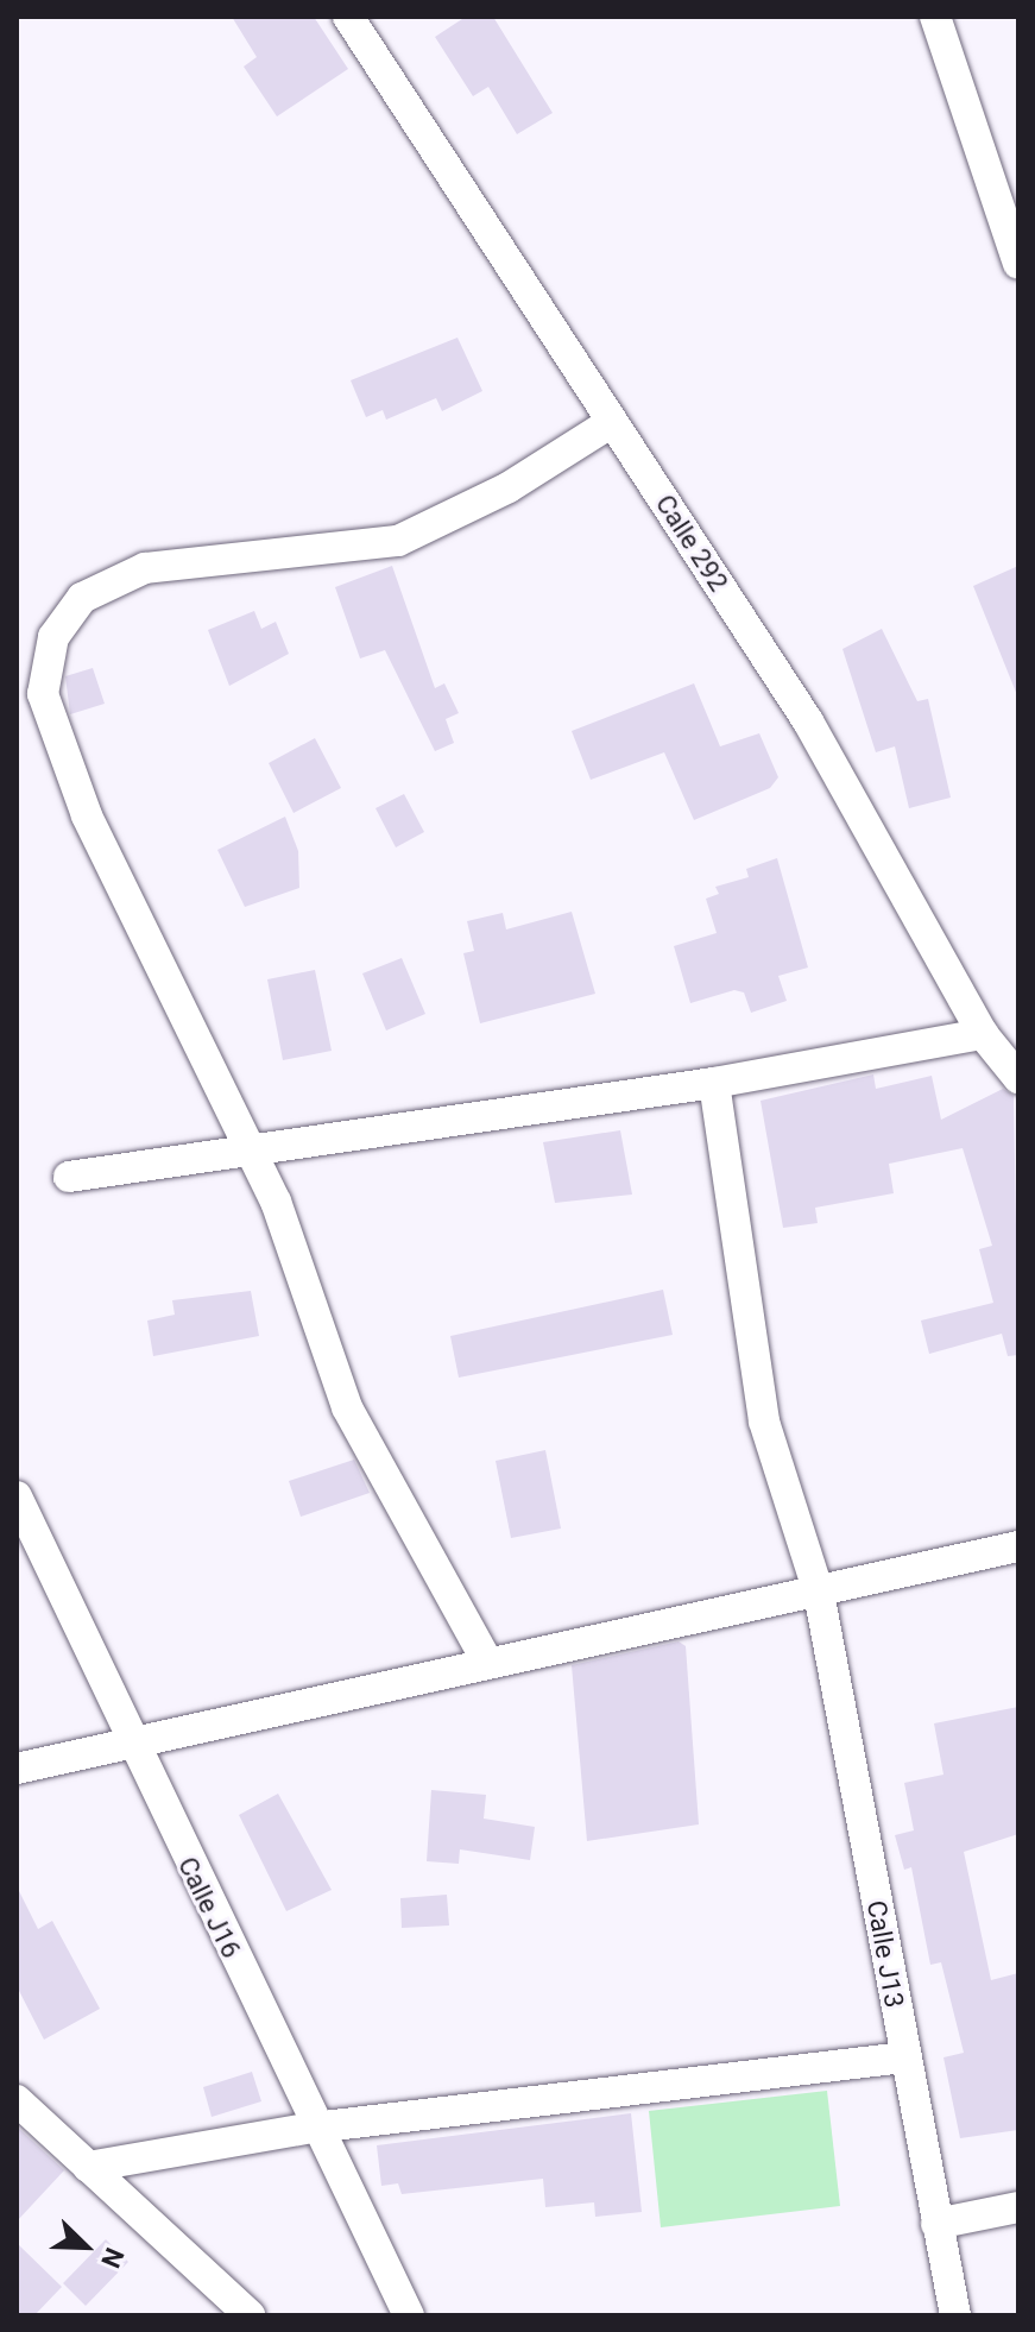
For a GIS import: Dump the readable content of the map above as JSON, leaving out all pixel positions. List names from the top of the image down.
{
  "streets": {
    "street": ["Calle 292", "Calle J16", "Calle J13"]
  },
  "north": "bottom right"
}
